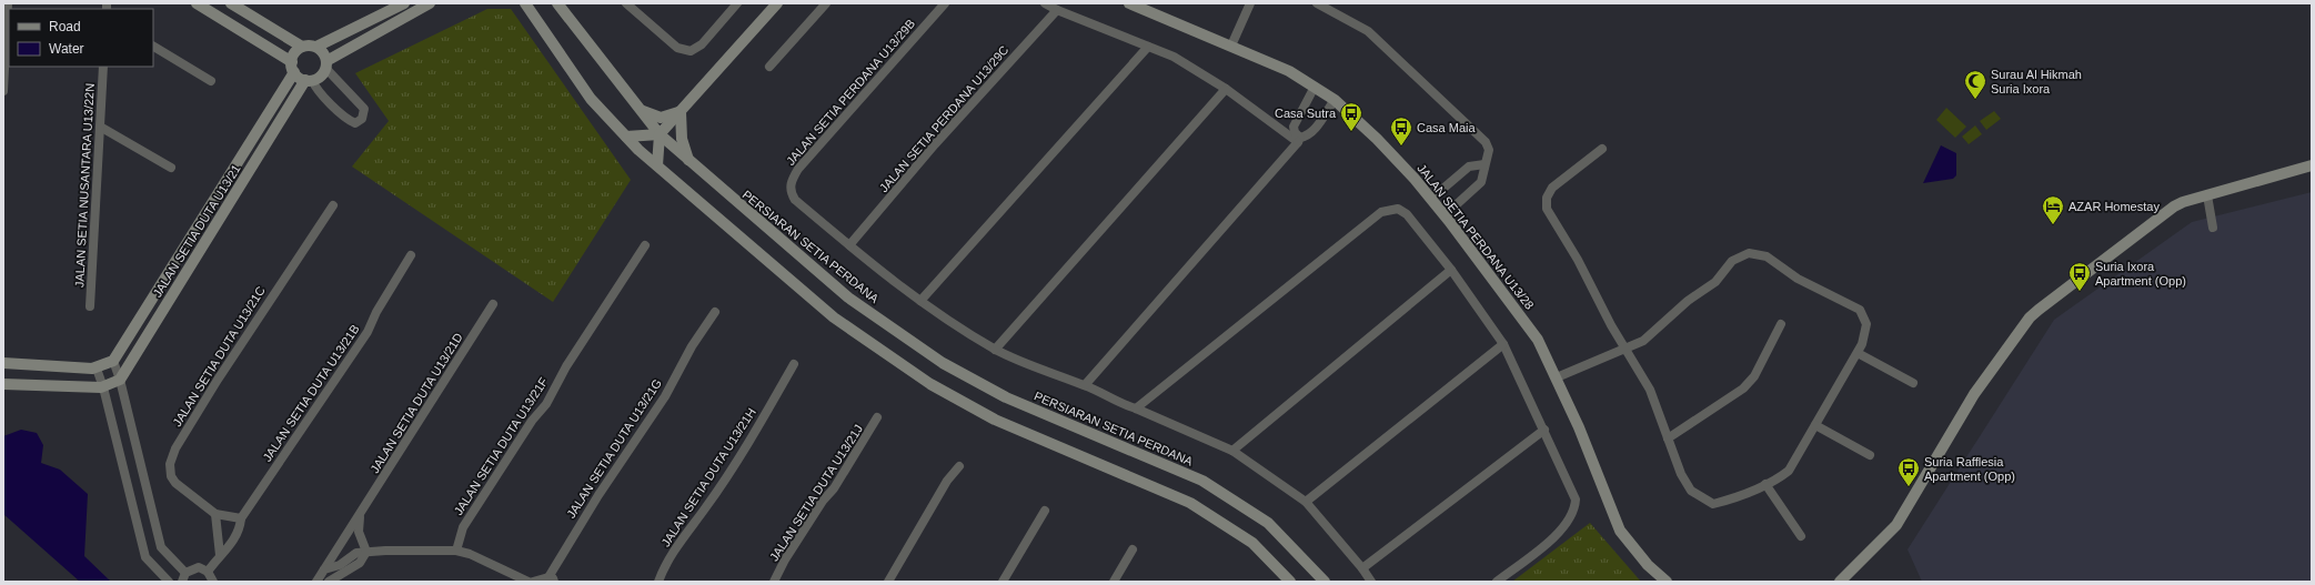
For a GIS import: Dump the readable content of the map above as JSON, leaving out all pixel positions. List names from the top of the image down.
{
  "streets": {
    "main road": ["JALAN SETIA DUTA U13/21", "JALAN SETIA PERDANA U13/28", "PERSIARAN SETIA PERDANA"],
    "street": [
      "JALAN SETIA PERDANA U13/29B",
      "JALAN SETIA PERDANA U13/29C",
      "JALAN SETIA NUSANTARA U13/22N",
      "JALAN SETIA DUTA U13/21C",
      "JALAN SETIA DUTA U13/21B",
      "JALAN SETIA DUTA U13/21D",
      "JALAN SETIA DUTA U13/21F",
      "JALAN SETIA DUTA U13/21G",
      "JALAN SETIA DUTA U13/21H",
      "JALAN SETIA DUTA U13/21J"
    ]
  },
  "crossings": [
    ["JALAN SETIA PERDANA U13/29B", "JALAN SETIA PERDANA U13/29C"]
  ],
  "places": {
    "mosque": ["Surau Al Hikmah Suria Ixora"],
    "bus stop": [
      "Casa Sutra",
      "Casa Maia",
      "Suria Ixora Apartment (Opp)",
      "Suria Rafflesia Apartment (Opp)"
    ],
    "hotel": ["AZAR Homestay"]
  },
  "legend": ["Road", "Water"]
}
